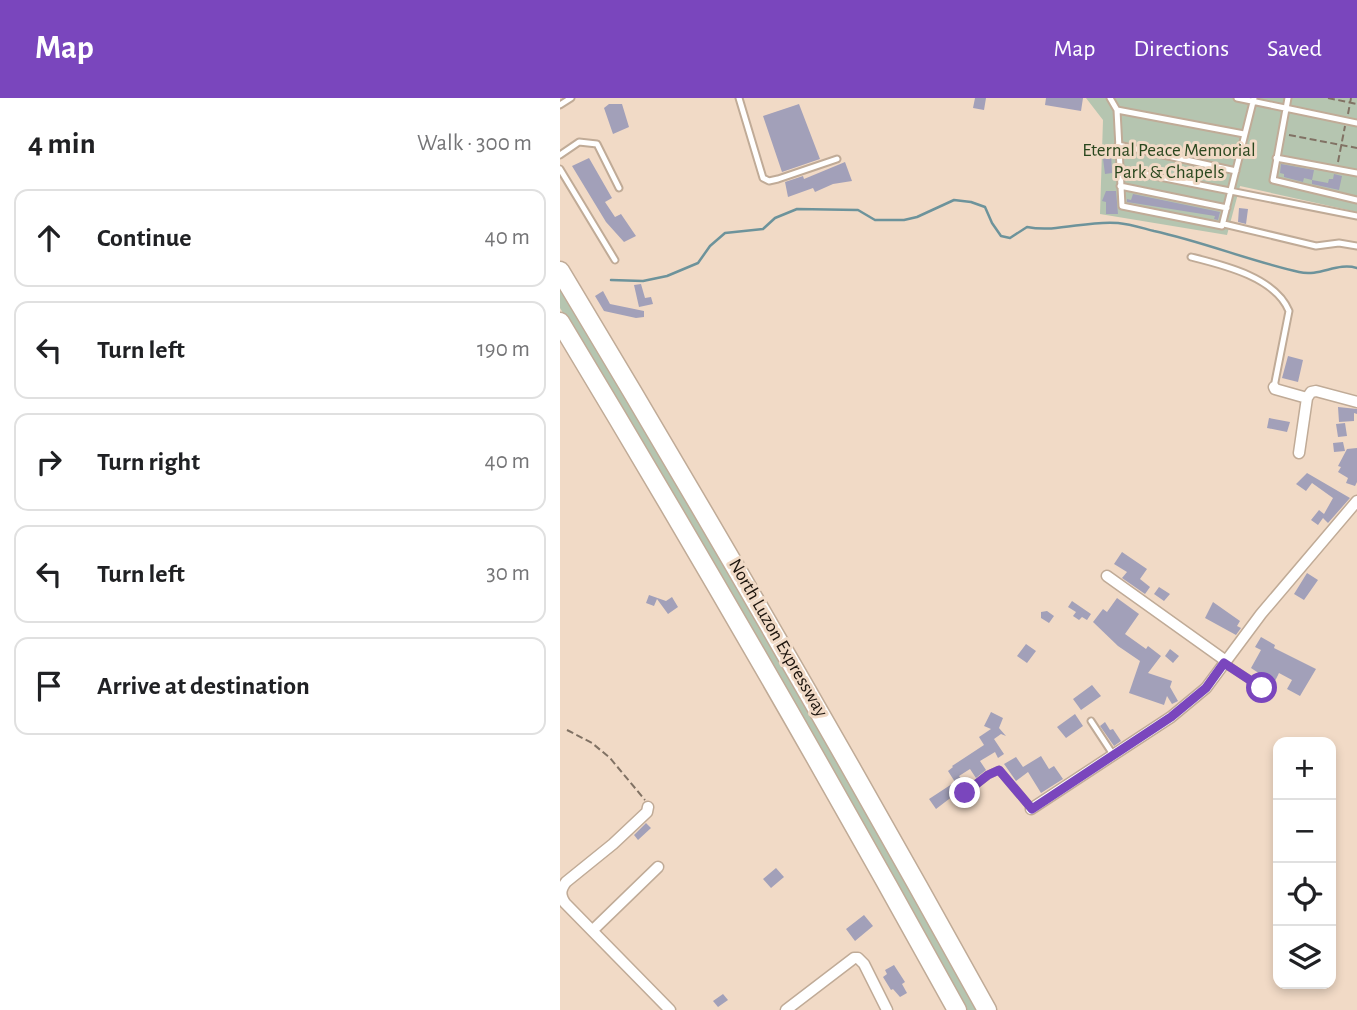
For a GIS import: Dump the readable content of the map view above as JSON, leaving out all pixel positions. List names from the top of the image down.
{
  "streets": {
    "highway": ["North Luzon Expressway"]
  },
  "parks": ["Eternal Peace Memorial Park & Chapels"],
  "page": {
    "header": "Map",
    "nav": ["Map", "Directions", "Saved"],
    "heading": ["4 min", "Walk · 300 m"],
    "list": [
      ["Continue", "40 m"],
      ["Turn left", "190 m"],
      ["Turn right", "40 m"],
      ["Turn left", "30 m"],
      "Arrive at destination"
    ],
    "map_buttons": ["+", "−"]
  }
}
